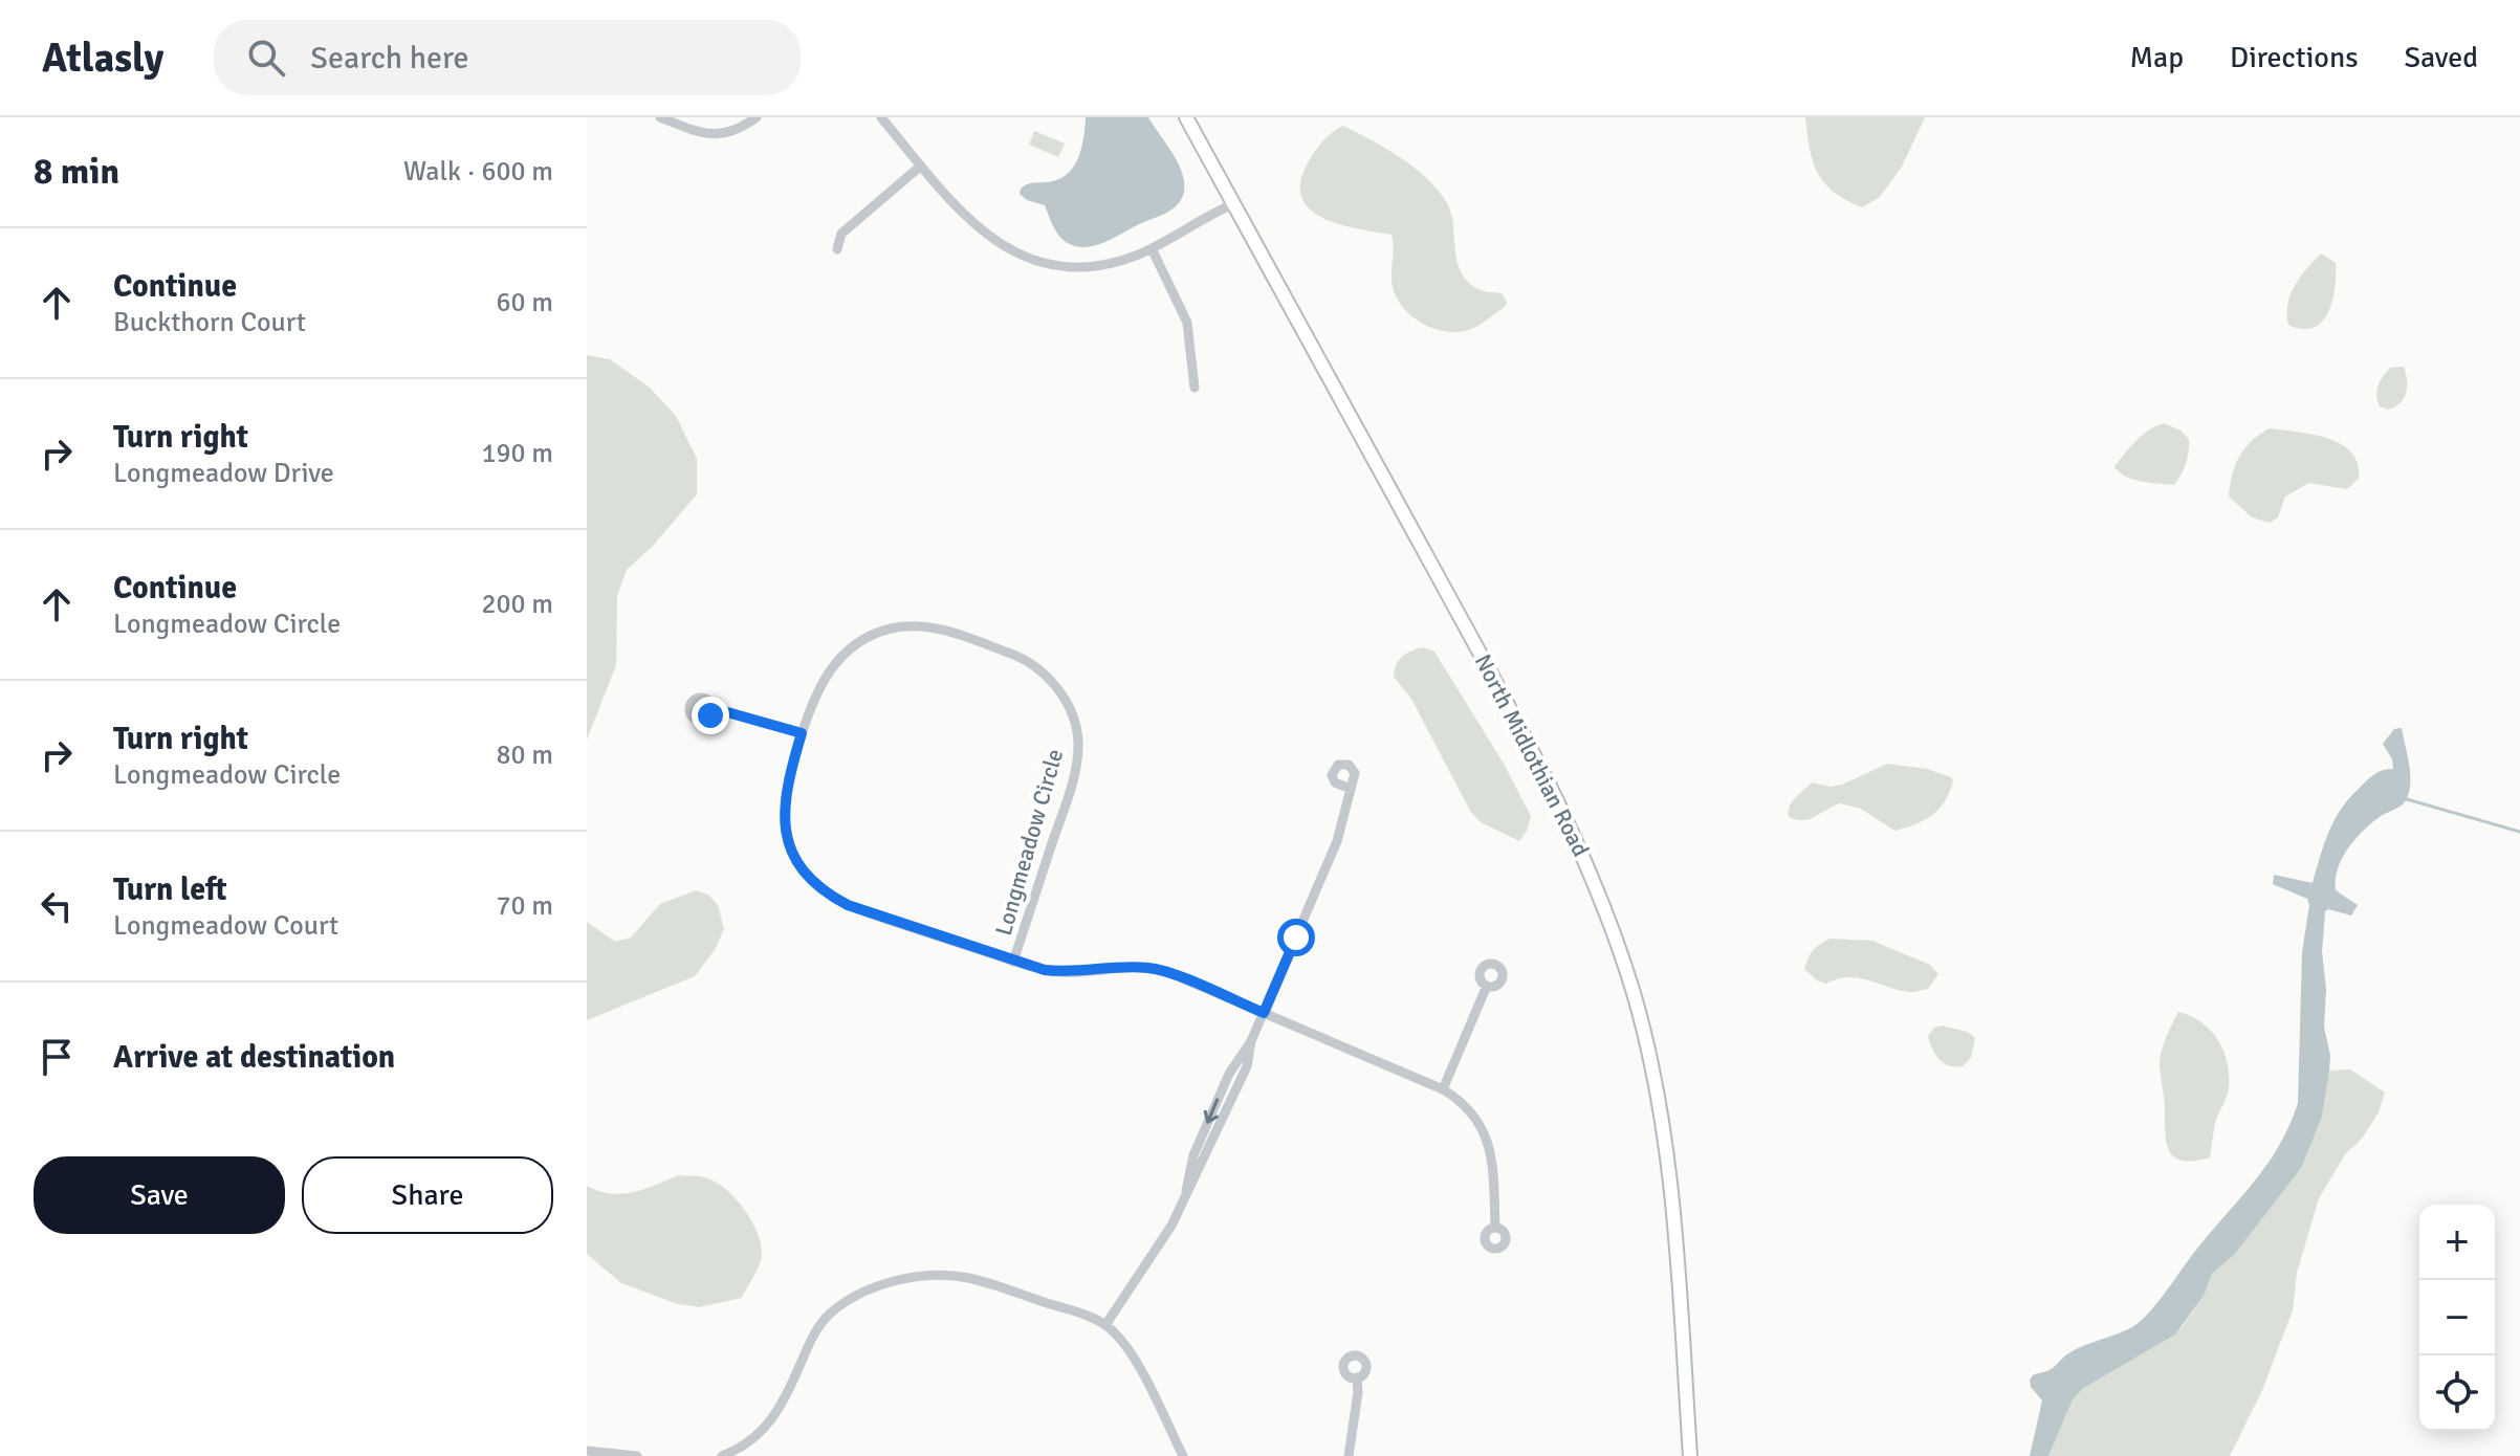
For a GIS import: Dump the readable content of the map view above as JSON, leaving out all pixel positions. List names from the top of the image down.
{
  "streets": {
    "main road": ["North Midlothian Road"],
    "street": ["Longmeadow Circle"]
  },
  "page": {
    "header": "Atlasly",
    "search": "Search here",
    "nav": ["Map", "Directions", "Saved"],
    "heading": ["8 min", "Walk · 600 m"],
    "list": [
      ["Continue", "Buckthorn Court", "60 m"],
      ["Turn right", "Longmeadow Drive", "190 m"],
      ["Continue", "Longmeadow Circle", "200 m"],
      ["Turn right", "Longmeadow Circle", "80 m"],
      ["Turn left", "Longmeadow Court", "70 m"],
      "Arrive at destination"
    ],
    "buttons": ["Save", "Share"],
    "map_buttons": ["+", "−"]
  }
}
